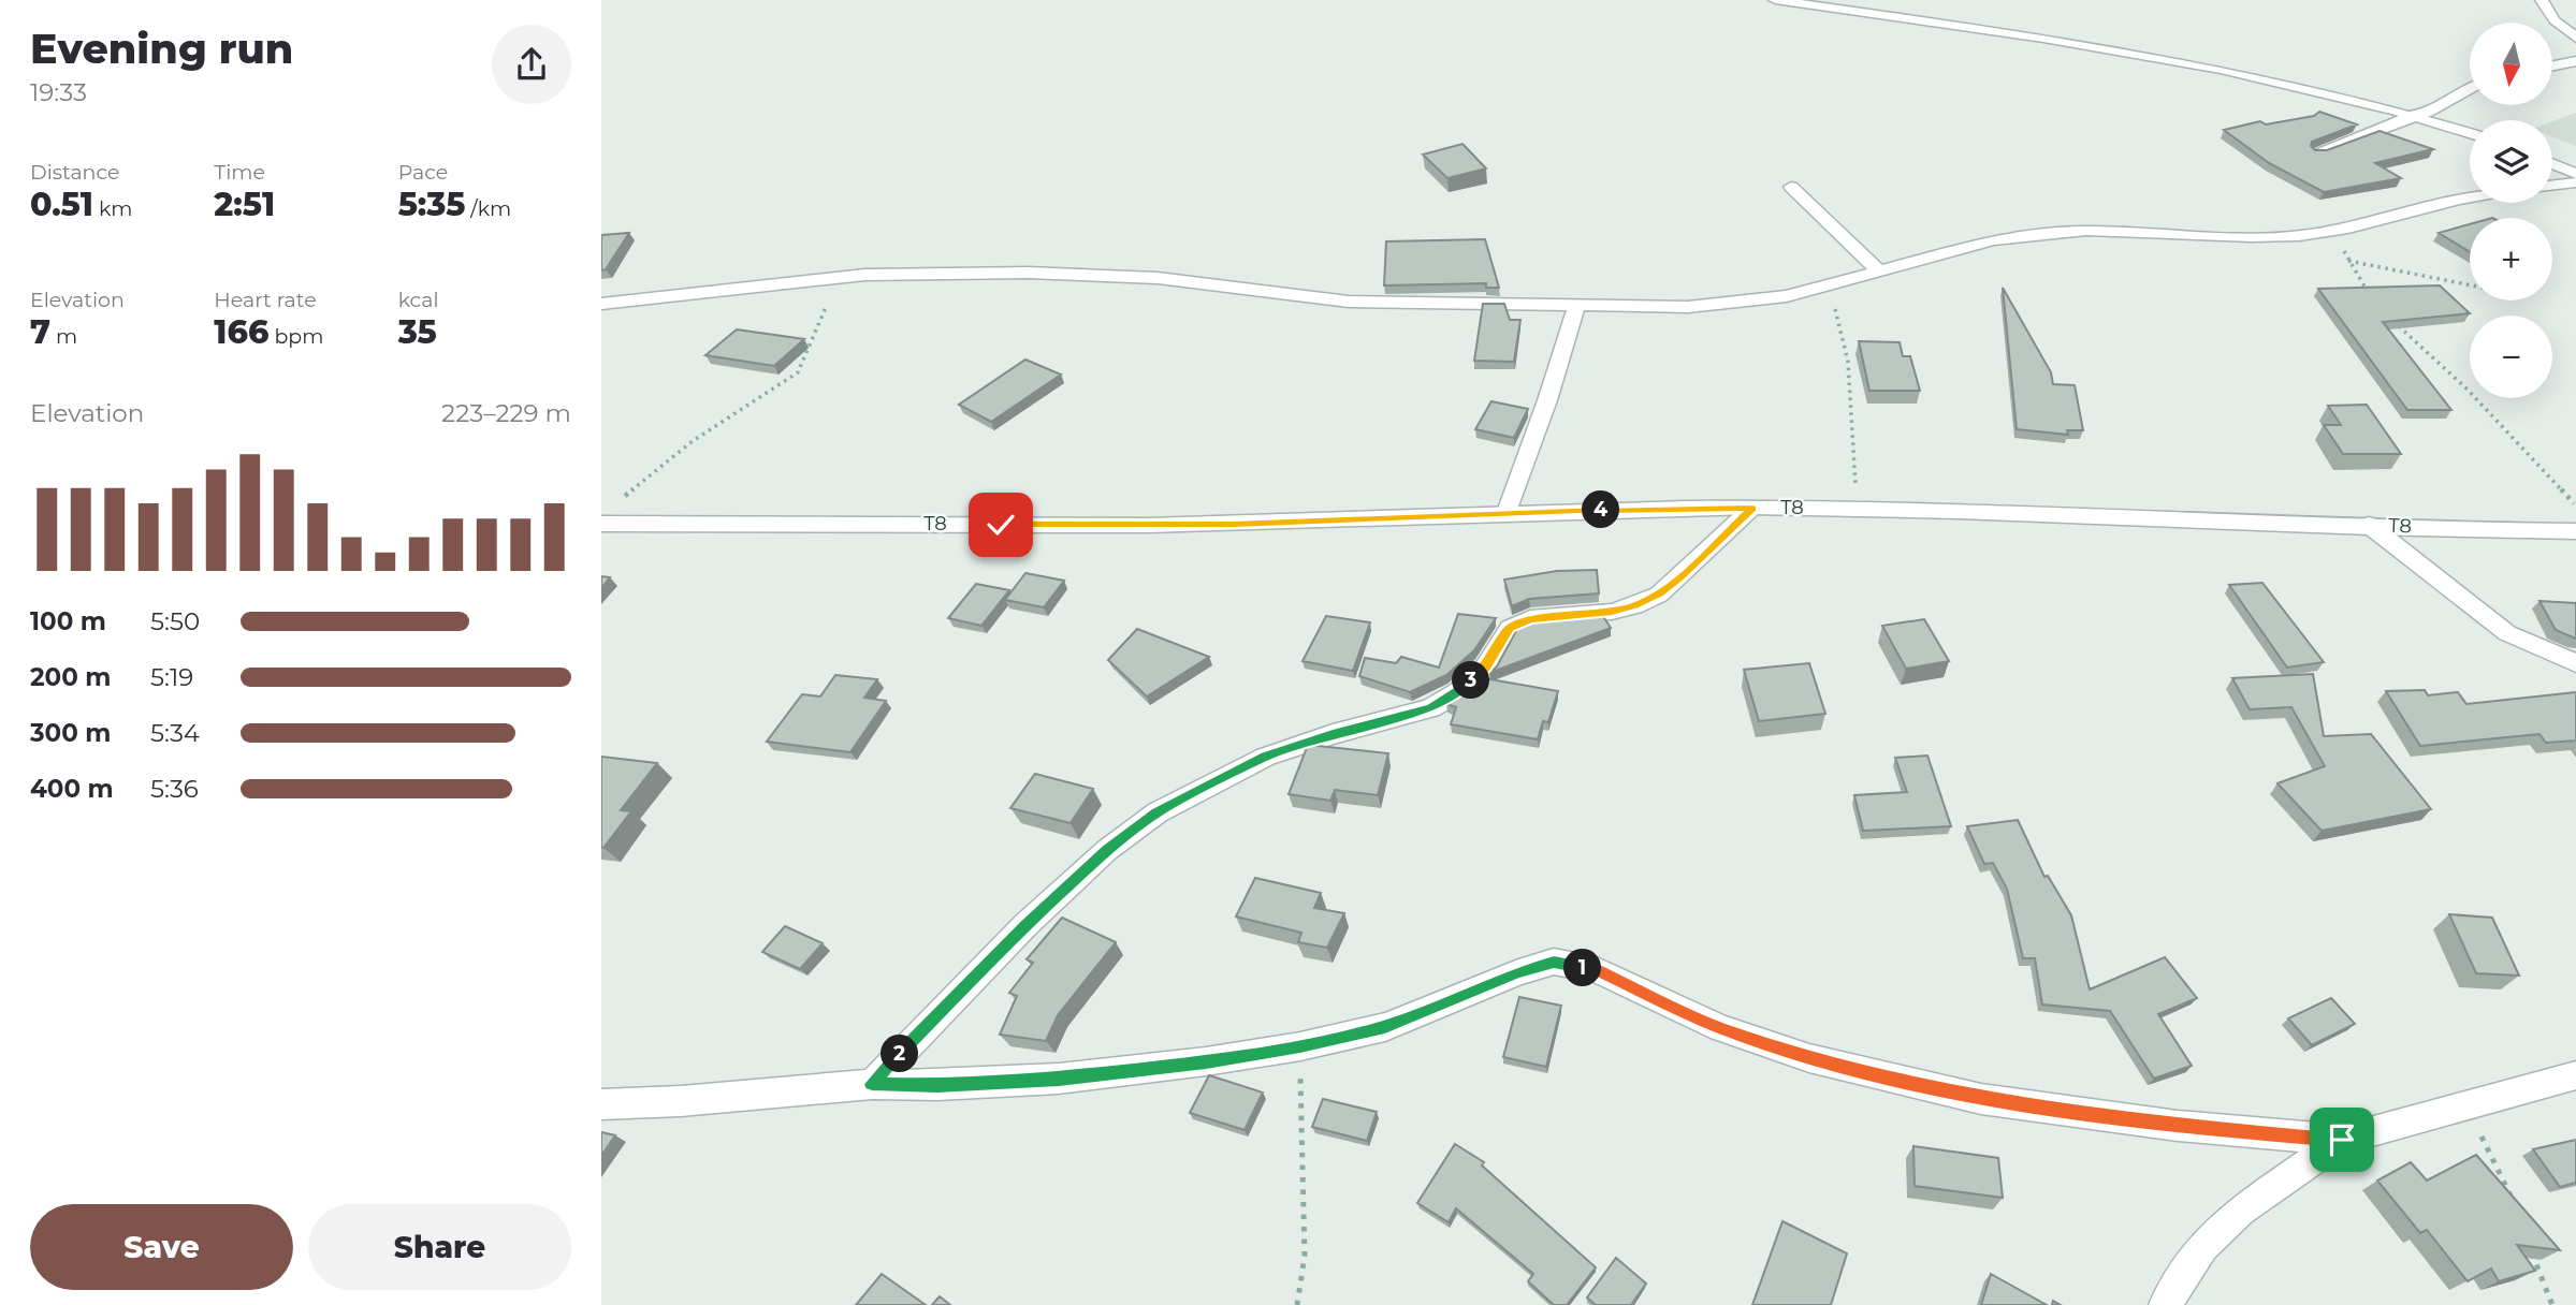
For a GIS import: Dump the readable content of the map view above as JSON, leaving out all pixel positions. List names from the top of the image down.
{
  "streets": {
    "street": ["T8"]
  },
  "north": "bottom",
  "page": {
    "heading": ["Evening run", "19:33"],
    "map_buttons": ["+", "−"],
    "stats": [
      ["Distance", "0.51 km"],
      ["Time", "2:51"],
      ["Pace", "5:35 /km"],
      ["Elevation", "7 m"],
      ["Heart rate", "166 bpm"],
      ["kcal", "35"]
    ],
    "chart": ["Elevation", "223–229 m"],
    "pins": [
      "4",
      "3",
      "1",
      "2"
    ],
    "list": [
      {
        "name": "100 m",
        "note": "5:50"
      },
      {
        "name": "200 m",
        "note": "5:19"
      },
      {
        "name": "300 m",
        "note": "5:34"
      },
      {
        "name": "400 m",
        "note": "5:36"
      }
    ],
    "buttons": ["Save", "Share"]
  }
}
